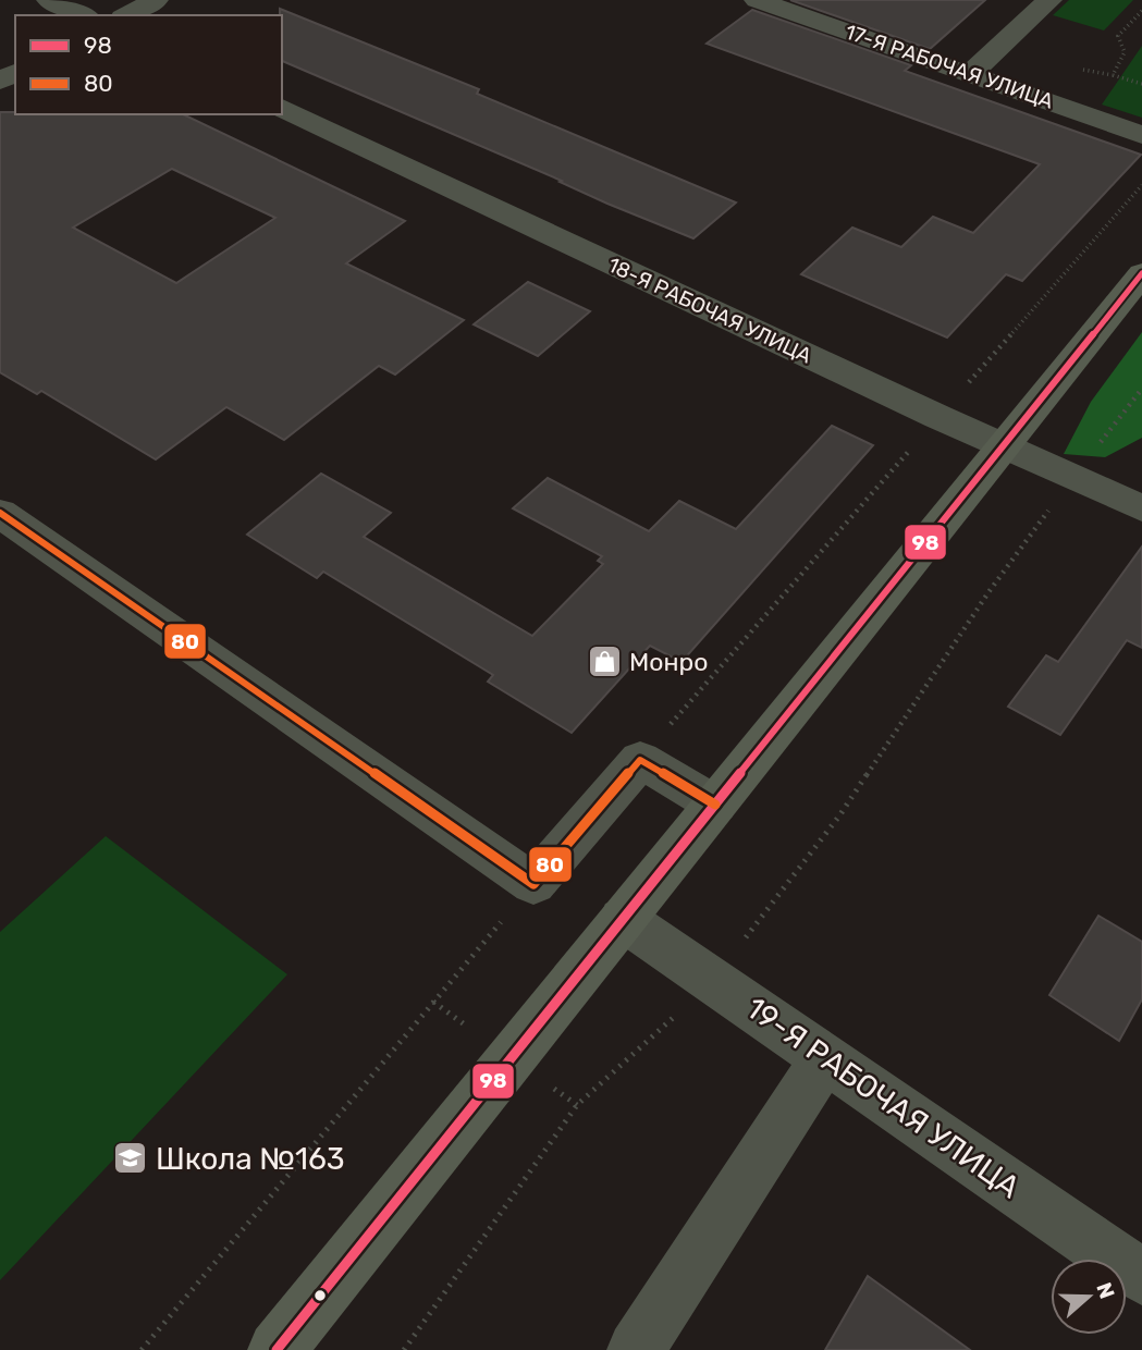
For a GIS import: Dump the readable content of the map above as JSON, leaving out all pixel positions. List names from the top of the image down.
{
  "streets": {
    "street": ["17-Я РАБОЧАЯ УЛИЦА", "18-Я РАБОЧАЯ УЛИЦА", "19-Я РАБОЧАЯ УЛИЦА"]
  },
  "places": {
    "shop": ["Монро"],
    "school or university": ["Школа №163"]
  },
  "lines": ["transit line 98", "transit line 80"],
  "legend": ["98", "80"],
  "north": "right"
}
